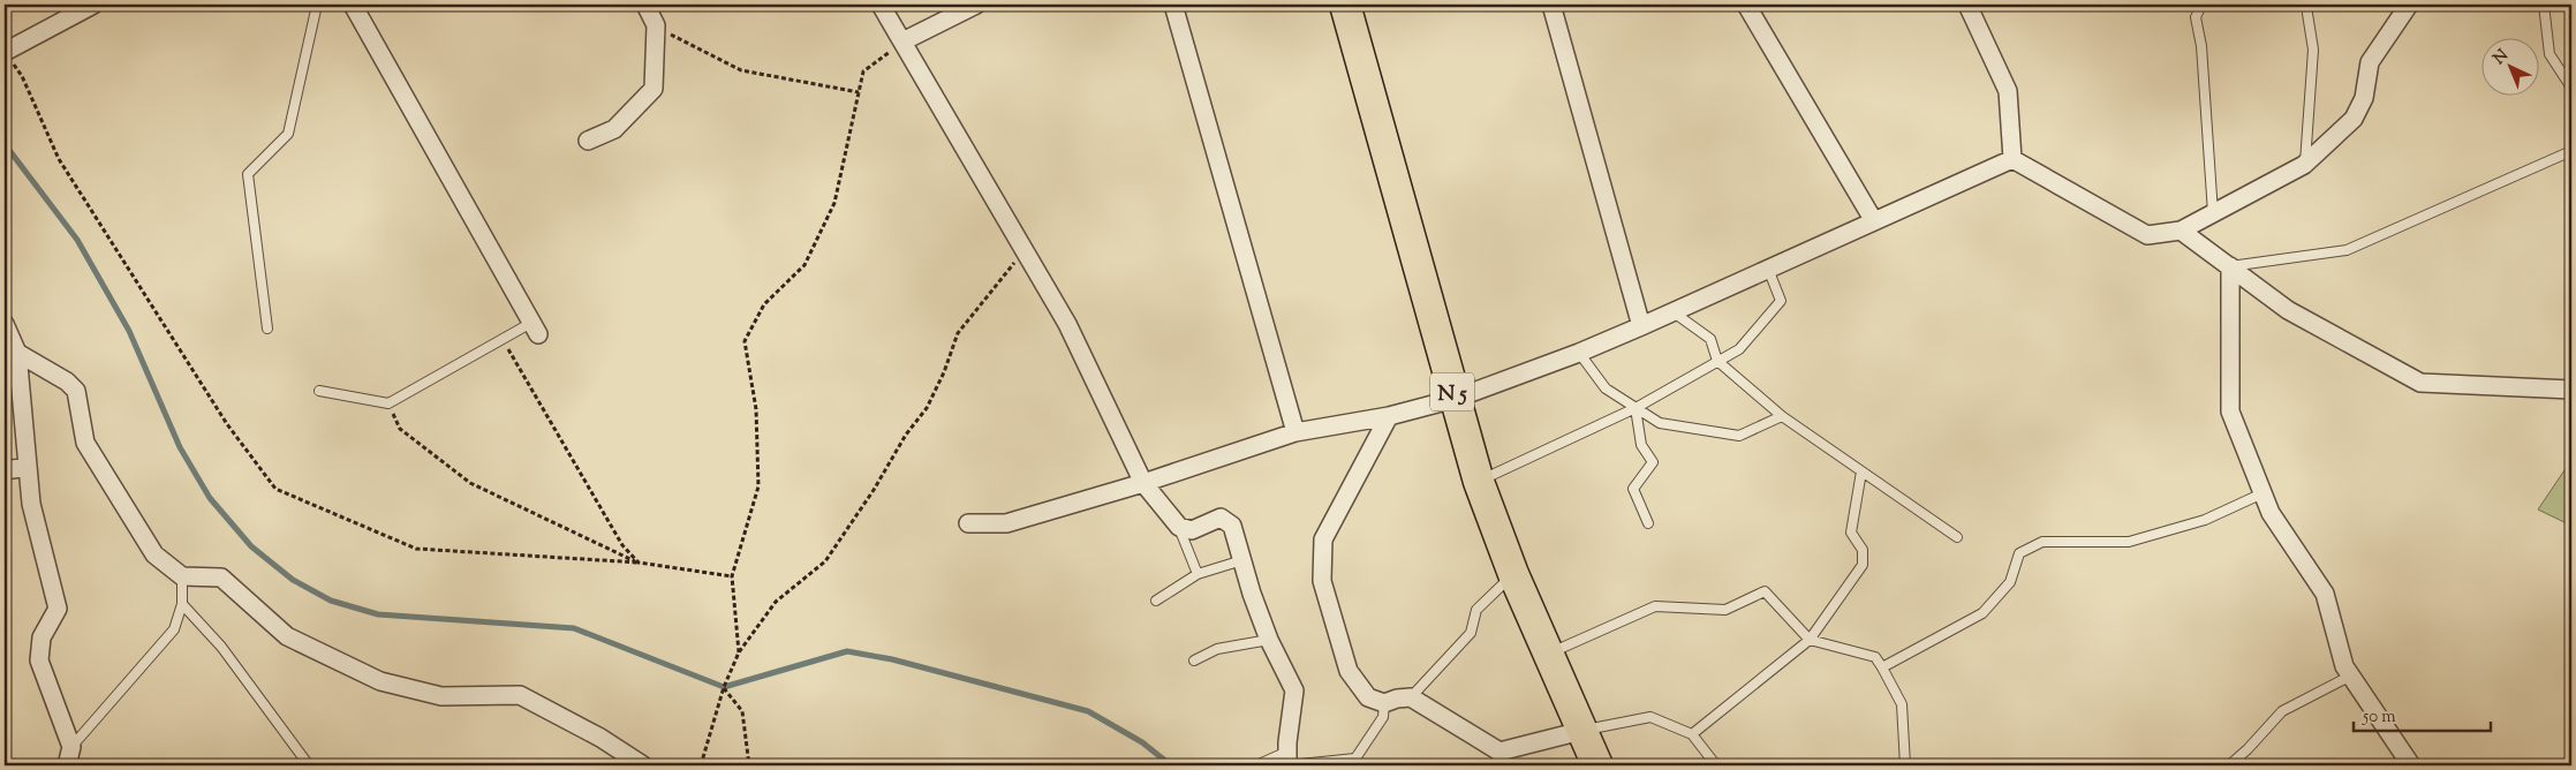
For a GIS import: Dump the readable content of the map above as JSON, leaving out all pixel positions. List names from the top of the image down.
{
  "streets": {
    "highway": ["N 5"]
  },
  "scale_bar": "50 m",
  "north": "top left"
}
